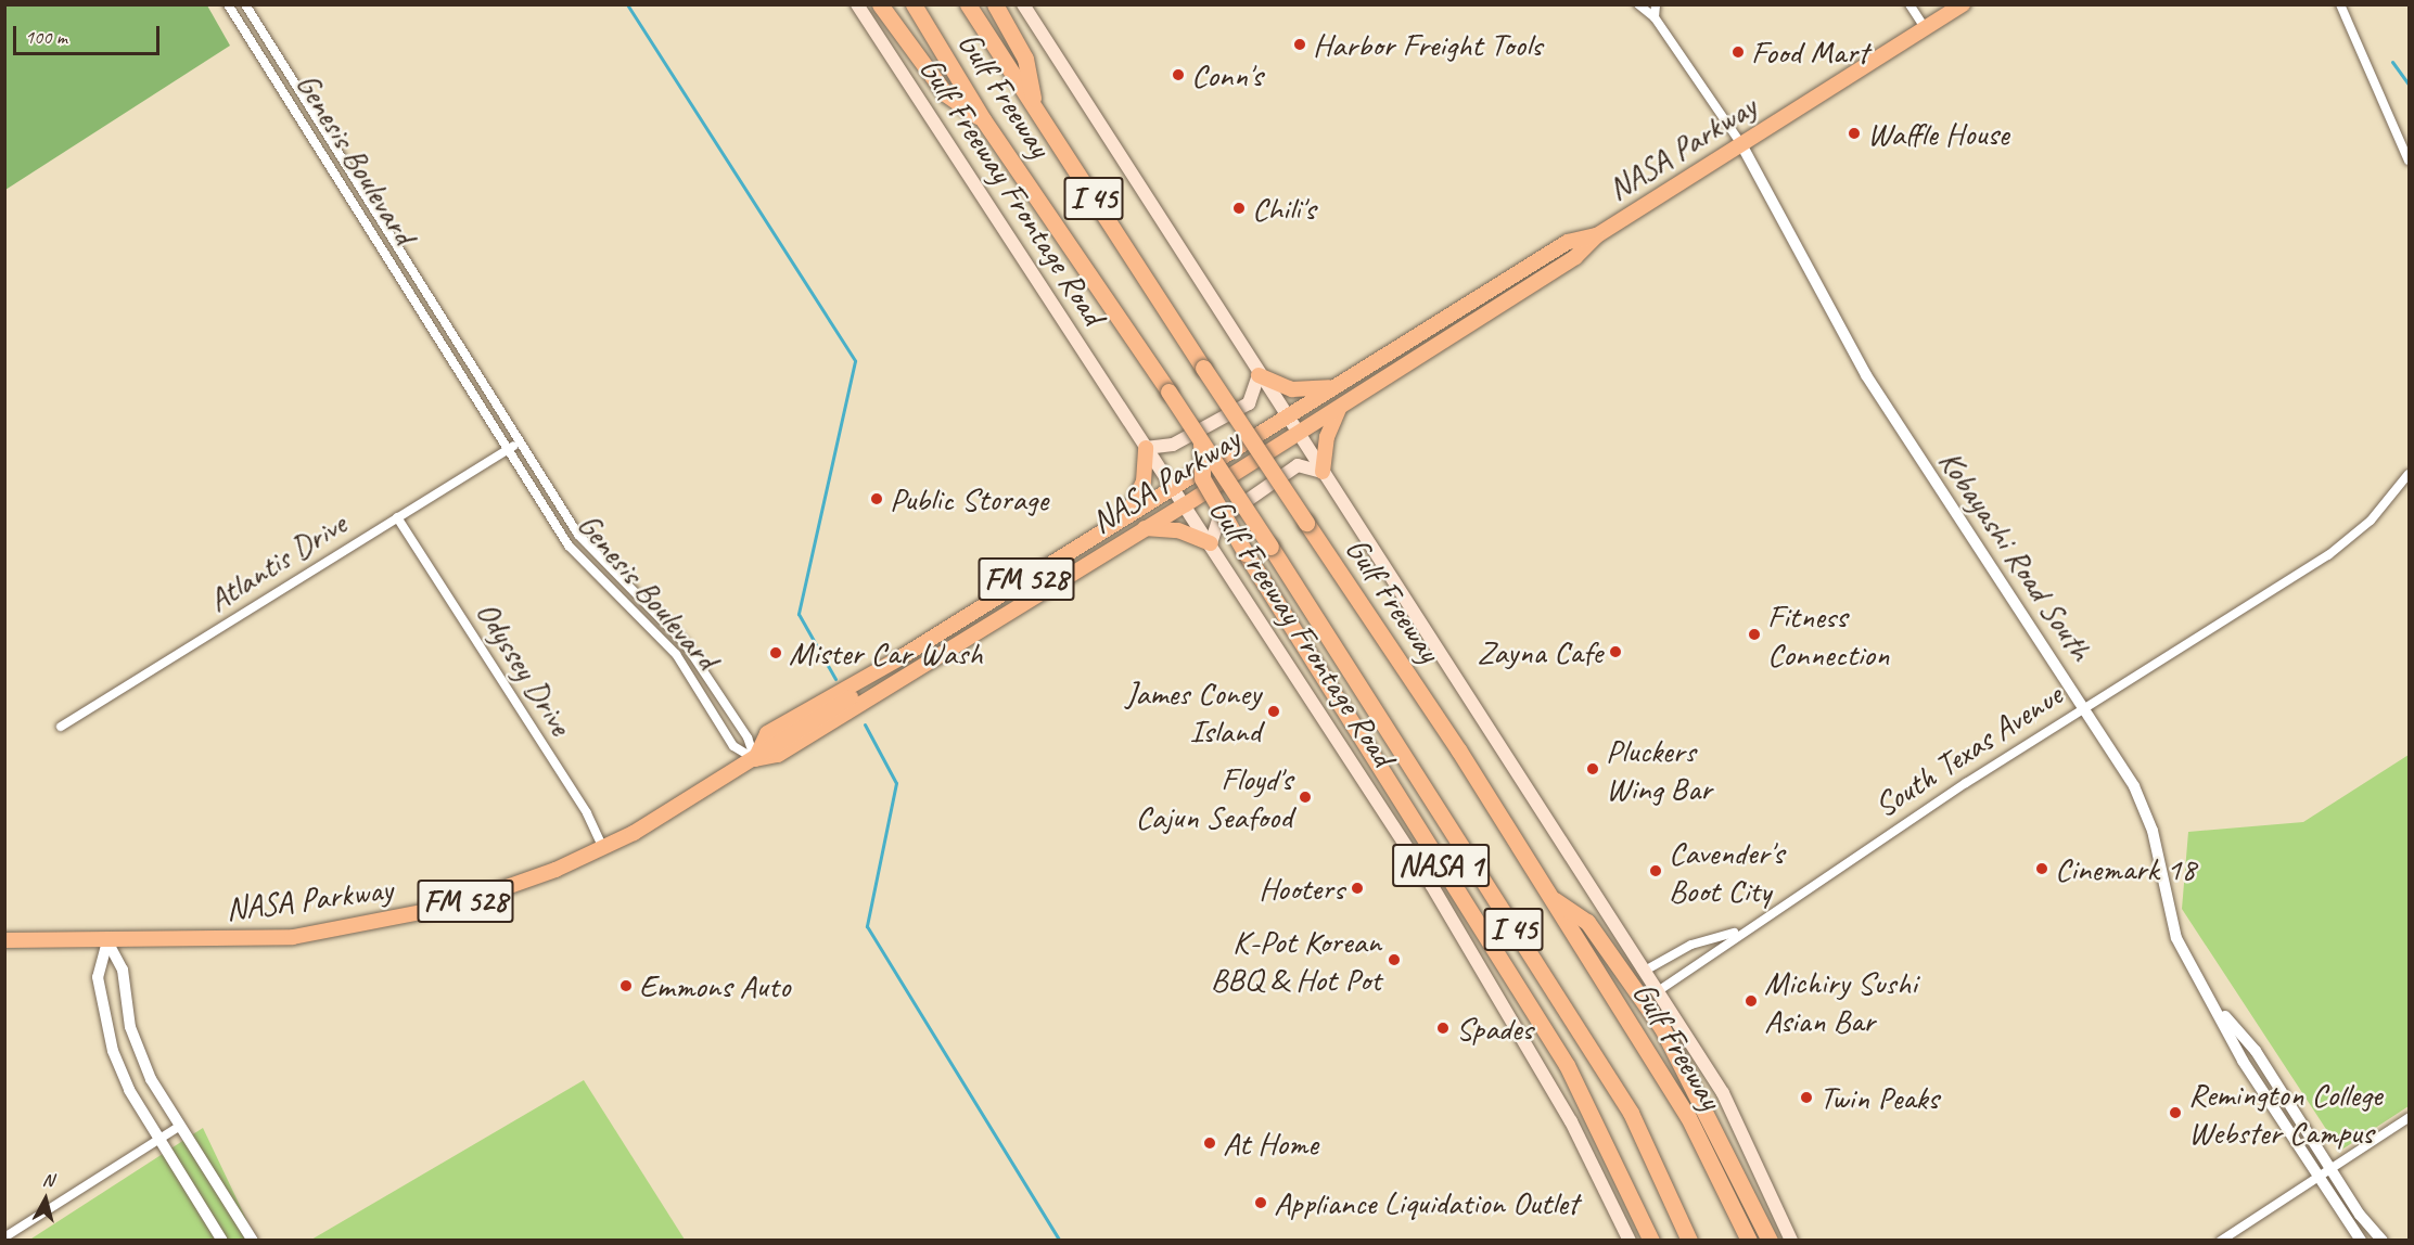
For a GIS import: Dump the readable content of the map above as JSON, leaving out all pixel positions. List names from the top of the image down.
{
  "streets": {
    "highway": ["Gulf Freeway", "I 45", "NASA 1"],
    "main road": ["NASA Parkway", "Gulf Freeway Frontage Road", "FM 528"],
    "street": [
      "Genesis Boulevard",
      "Kobayashi Road South",
      "Atlantis Drive",
      "Odyssey Drive",
      "South Texas Avenue"
    ]
  },
  "crossings": [
    ["Gulf Freeway", "NASA 1"],
    ["NASA Parkway", "Genesis Boulevard"],
    ["NASA Parkway", "Gulf Freeway Frontage Road"],
    ["NASA Parkway", "Kobayashi Road South"],
    ["NASA Parkway", "FM 528"],
    ["NASA Parkway", "Odyssey Drive"],
    ["Genesis Boulevard", "Atlantis Drive"],
    ["Kobayashi Road South", "South Texas Avenue"],
    ["Atlantis Drive", "Odyssey Drive"]
  ],
  "places": [
    "Harbor Freight Tools",
    "Food Mart",
    "Conn's",
    "Waffle House",
    "Chili's",
    "Public Storage",
    "Fitness Connection",
    "Zayna Cafe",
    "Mister Car Wash",
    "James Coney Island",
    "Pluckers Wing Bar",
    "Floyd's Cajun Seafood",
    "Cinemark 18",
    "Cavender's Boot City",
    "Hooters",
    "K-Pot Korean BBQ & Hot Pot",
    "Emmons Auto",
    "Michiry Sushi Asian Bar",
    "Spades",
    "Twin Peaks",
    "Remington College Webster Campus",
    "At Home",
    "Appliance Liquidation Outlet"
  ],
  "scale_bar": "100 m",
  "north": "top"
}
